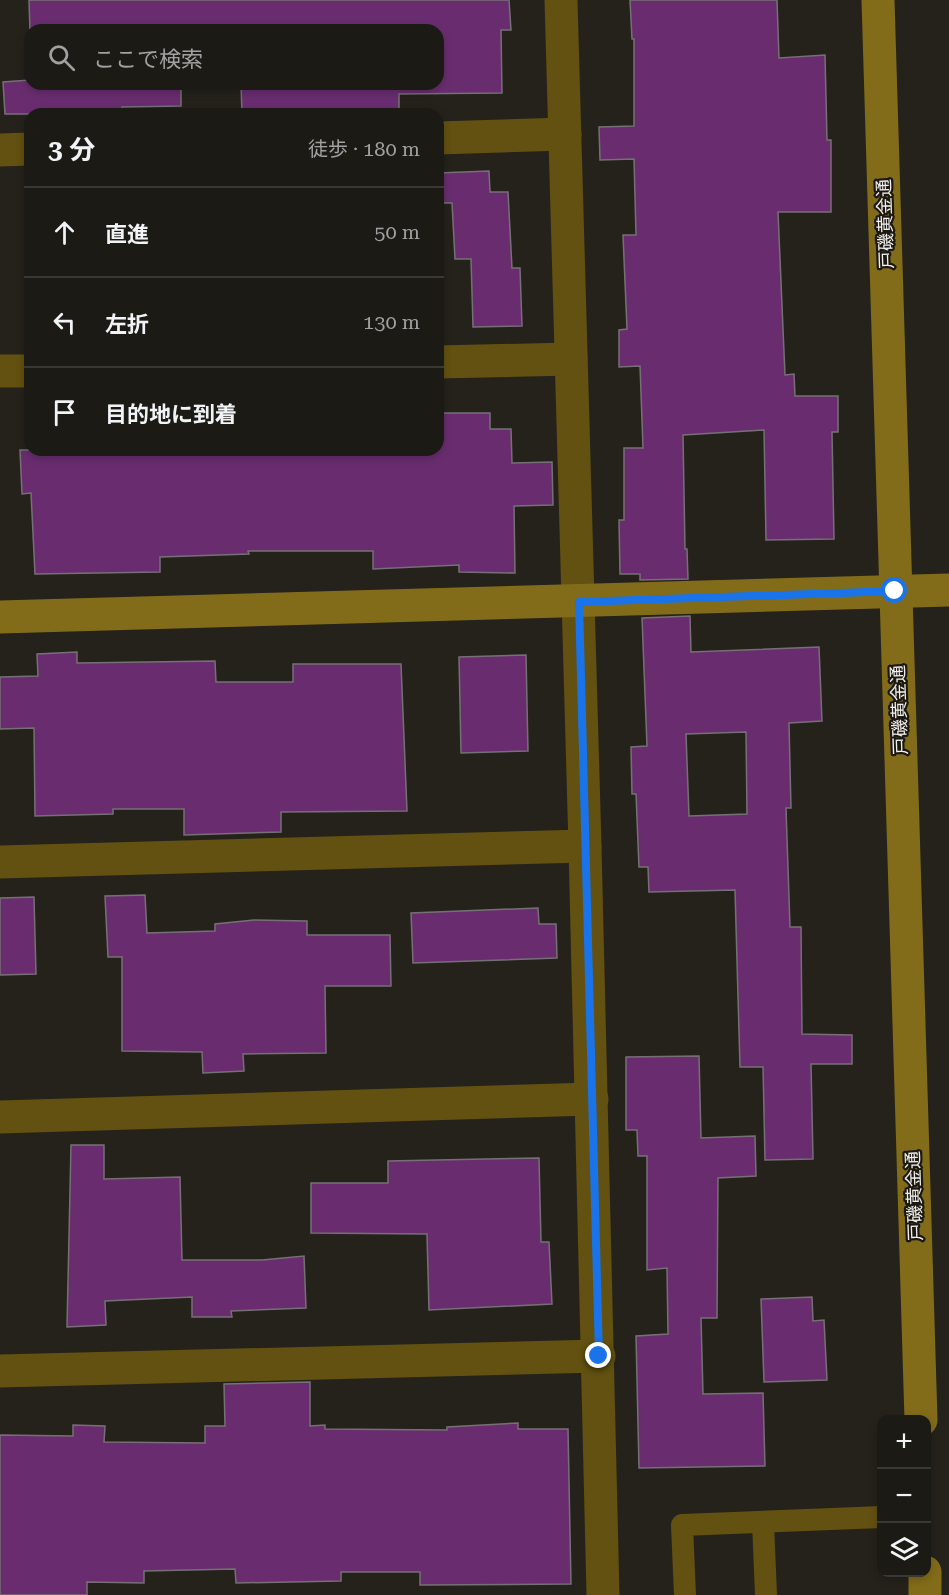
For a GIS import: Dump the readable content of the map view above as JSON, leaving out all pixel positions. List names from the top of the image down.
{
  "streets": {
    "street": ["戸磯黄金通"]
  },
  "page": {
    "search": "ここで検索",
    "heading": ["3 分", "徒歩 · 180 m"],
    "list": [
      ["直進", "50 m"],
      ["左折", "130 m"],
      "目的地に到着"
    ],
    "map_buttons": ["+", "−"]
  }
}
